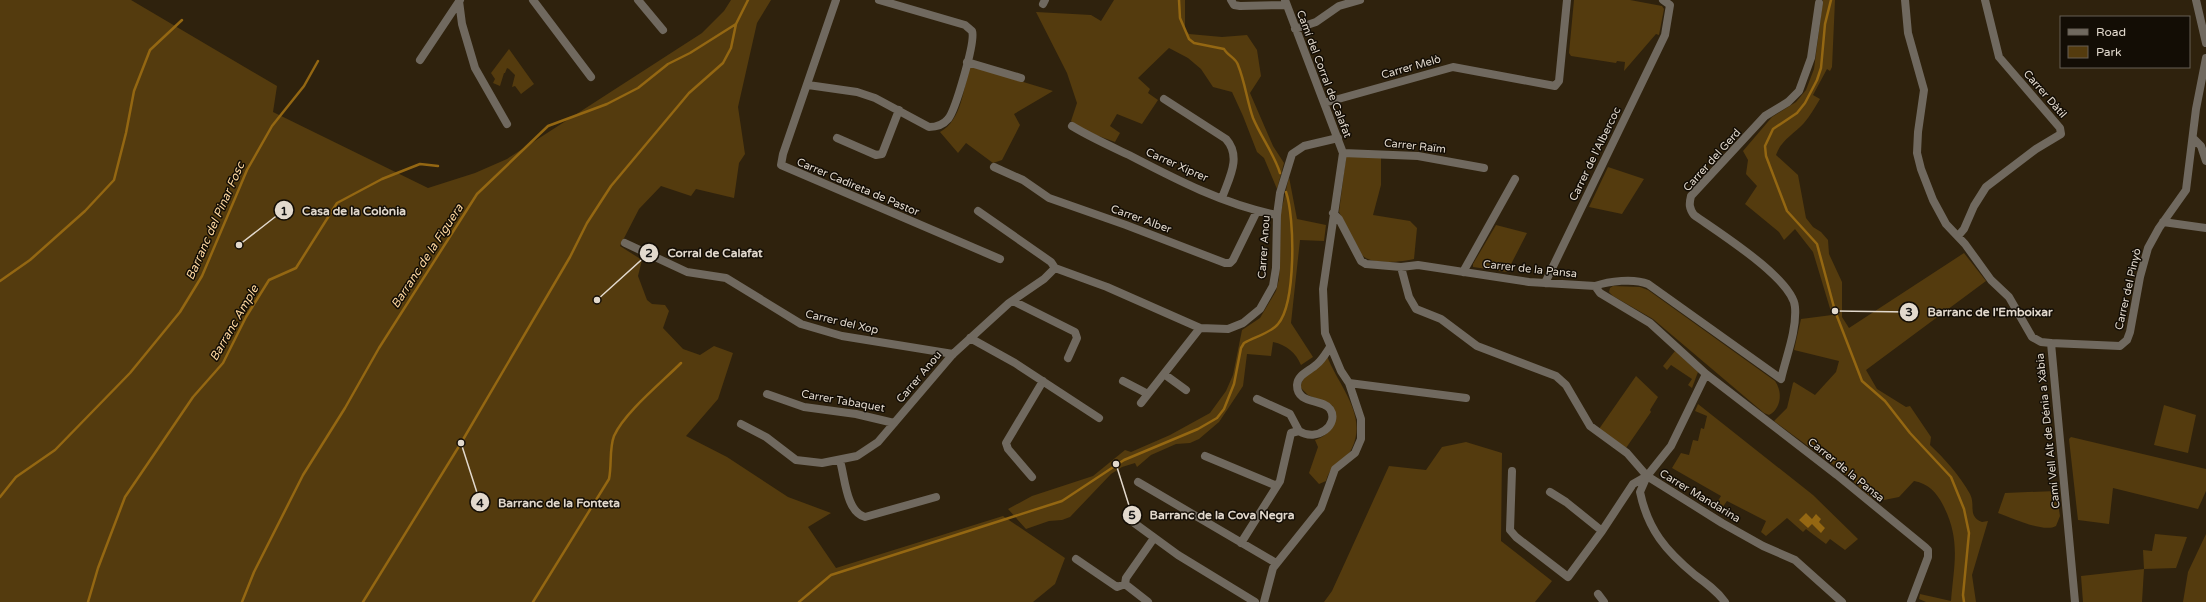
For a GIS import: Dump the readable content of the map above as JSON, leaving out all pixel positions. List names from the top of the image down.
{
  "streets": {
    "street": [
      "Carrer Melò",
      "Camí del Corral de Calafat",
      "Carrer Dàtil",
      "Carrer Raïm",
      "Carrer de l'Albercoc",
      "Carrer del Gerd",
      "Carrer Xiprer",
      "Carrer Cadireta de Pastor",
      "Carrer Alber",
      "Carrer Anou",
      "Carrer de la Pansa",
      "Carrer del Pinyò",
      "Carrer del Xop",
      "Carrer Tabaquet",
      "Camí Vell Alt de Dénia a Xàbia",
      "Carrer Mandarina"
    ]
  },
  "crossings": [
    ["Carrer Melò", "Camí del Corral de Calafat"],
    ["Camí del Corral de Calafat", "Carrer Raïm"],
    ["Camí del Corral de Calafat", "Carrer Anou"],
    ["Carrer Dàtil", "Camí Vell Alt de Dénia a Xàbia"],
    ["Carrer de l'Albercoc", "Carrer de la Pansa"],
    ["Carrer del Gerd", "Carrer de la Pansa"],
    ["Carrer Xiprer", "Carrer Alber"],
    ["Carrer Xiprer", "Carrer Anou"],
    ["Carrer Anou", "Carrer del Xop"],
    ["Carrer Anou", "Carrer Tabaquet"],
    ["Carrer de la Pansa", "Carrer Mandarina"],
    ["Carrer del Pinyò", "Camí Vell Alt de Dénia a Xàbia"]
  ],
  "water": ["Barranc del Pinar Fosc", "Barranc de la Figuera", "Barranc Ample"],
  "places": [
    "Casa de la Colònia",
    "Corral de Calafat",
    "Barranc de l'Emboixar",
    "Barranc de la Fonteta",
    "Barranc de la Cova Negra"
  ],
  "legend": ["Road", "Park"]
}
